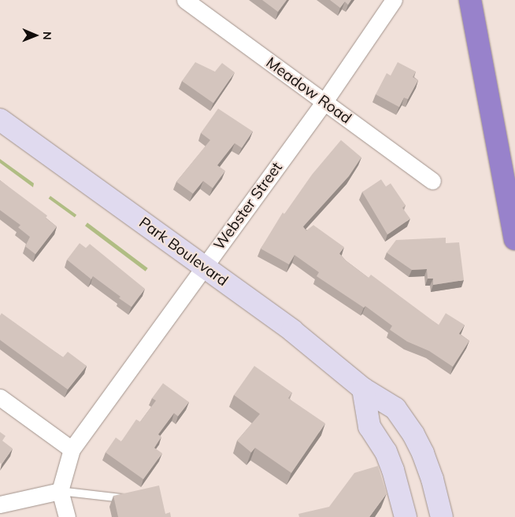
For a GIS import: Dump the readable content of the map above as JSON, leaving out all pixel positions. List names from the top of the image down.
{
  "streets": {
    "street": ["Meadow Road", "Webster Street", "Park Boulevard"]
  },
  "crossings": [
    ["Meadow Road", "Webster Street"],
    ["Webster Street", "Park Boulevard"]
  ],
  "north": "right"
}
